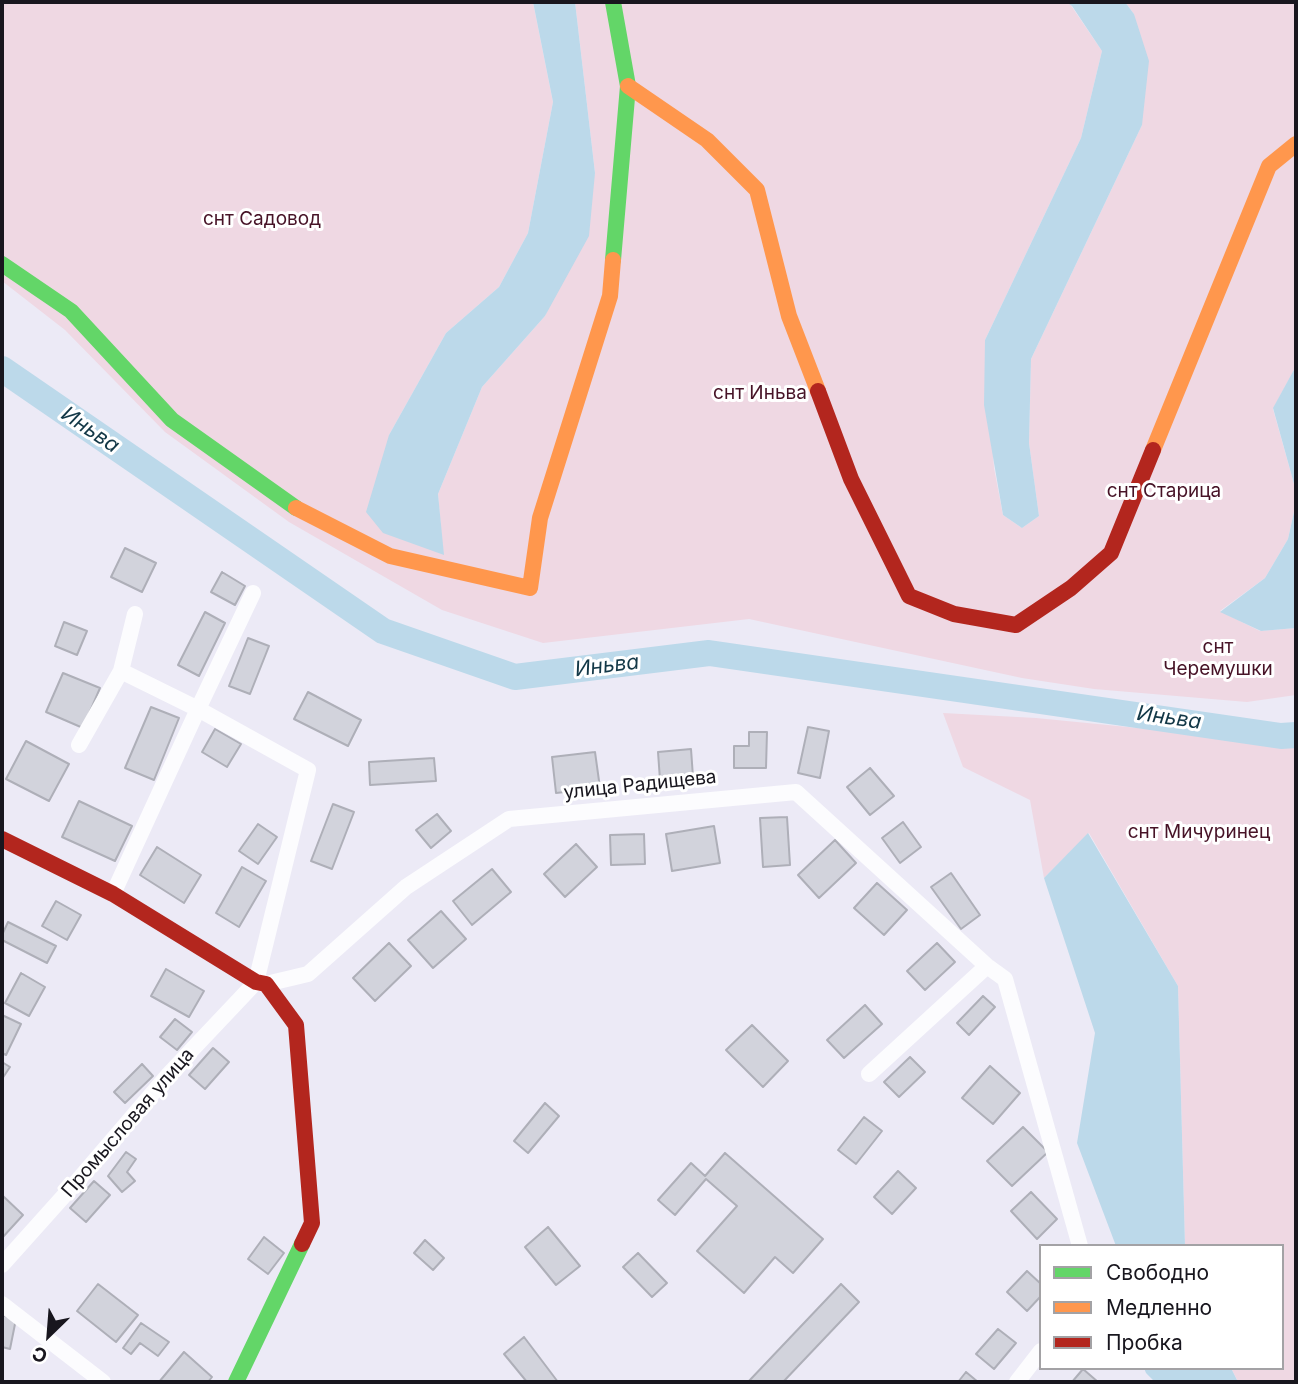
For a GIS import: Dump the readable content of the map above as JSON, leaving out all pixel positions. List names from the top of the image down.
{
  "streets": {
    "street": ["улица Радищева", "Промысловая улица"]
  },
  "crossings": [
    ["улица Радищева", "Промысловая улица"]
  ],
  "water": ["Иньва"],
  "parks": [
    "снт Садовод",
    "снт Иньва",
    "снт Старица",
    "снт Черемушки",
    "снт Мичуринец"
  ],
  "legend": ["Свободно", "Медленно", "Пробка"],
  "north": "bottom left"
}
